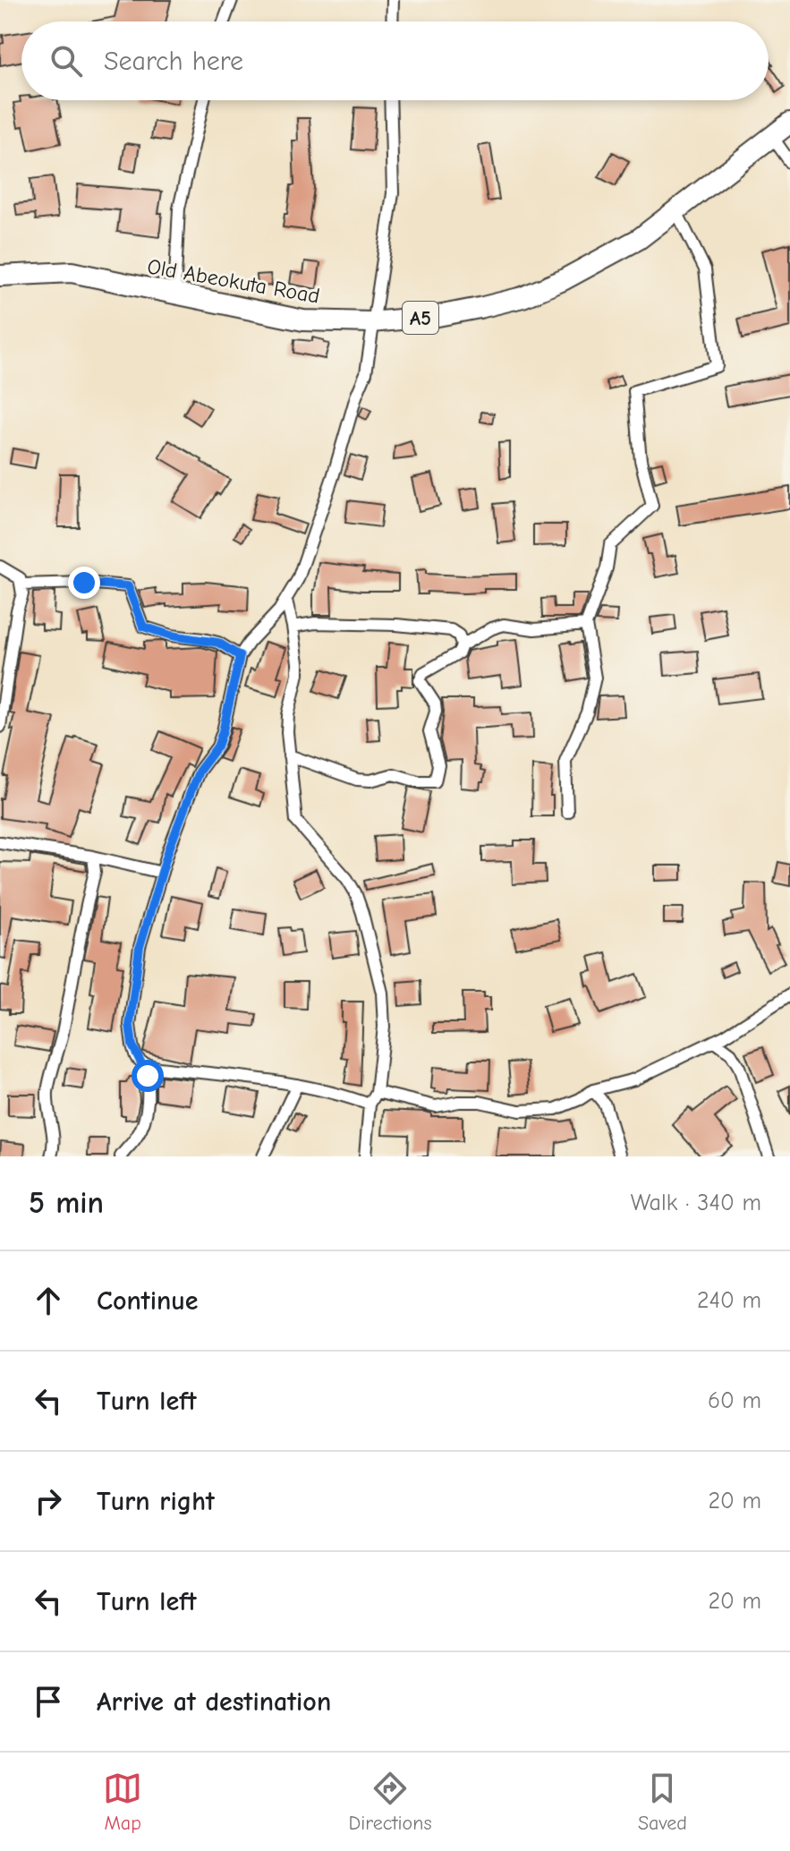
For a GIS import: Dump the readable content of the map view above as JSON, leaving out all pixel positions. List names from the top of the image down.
{
  "streets": {
    "highway": ["Old Abeokuta Road", "A5"]
  },
  "page": {
    "search": "Search here",
    "heading": ["5 min", "Walk · 340 m"],
    "list": [
      ["Continue", "240 m"],
      ["Turn left", "60 m"],
      ["Turn right", "20 m"],
      ["Turn left", "20 m"],
      "Arrive at destination"
    ],
    "nav": ["Map", "Directions", "Saved"]
  }
}
